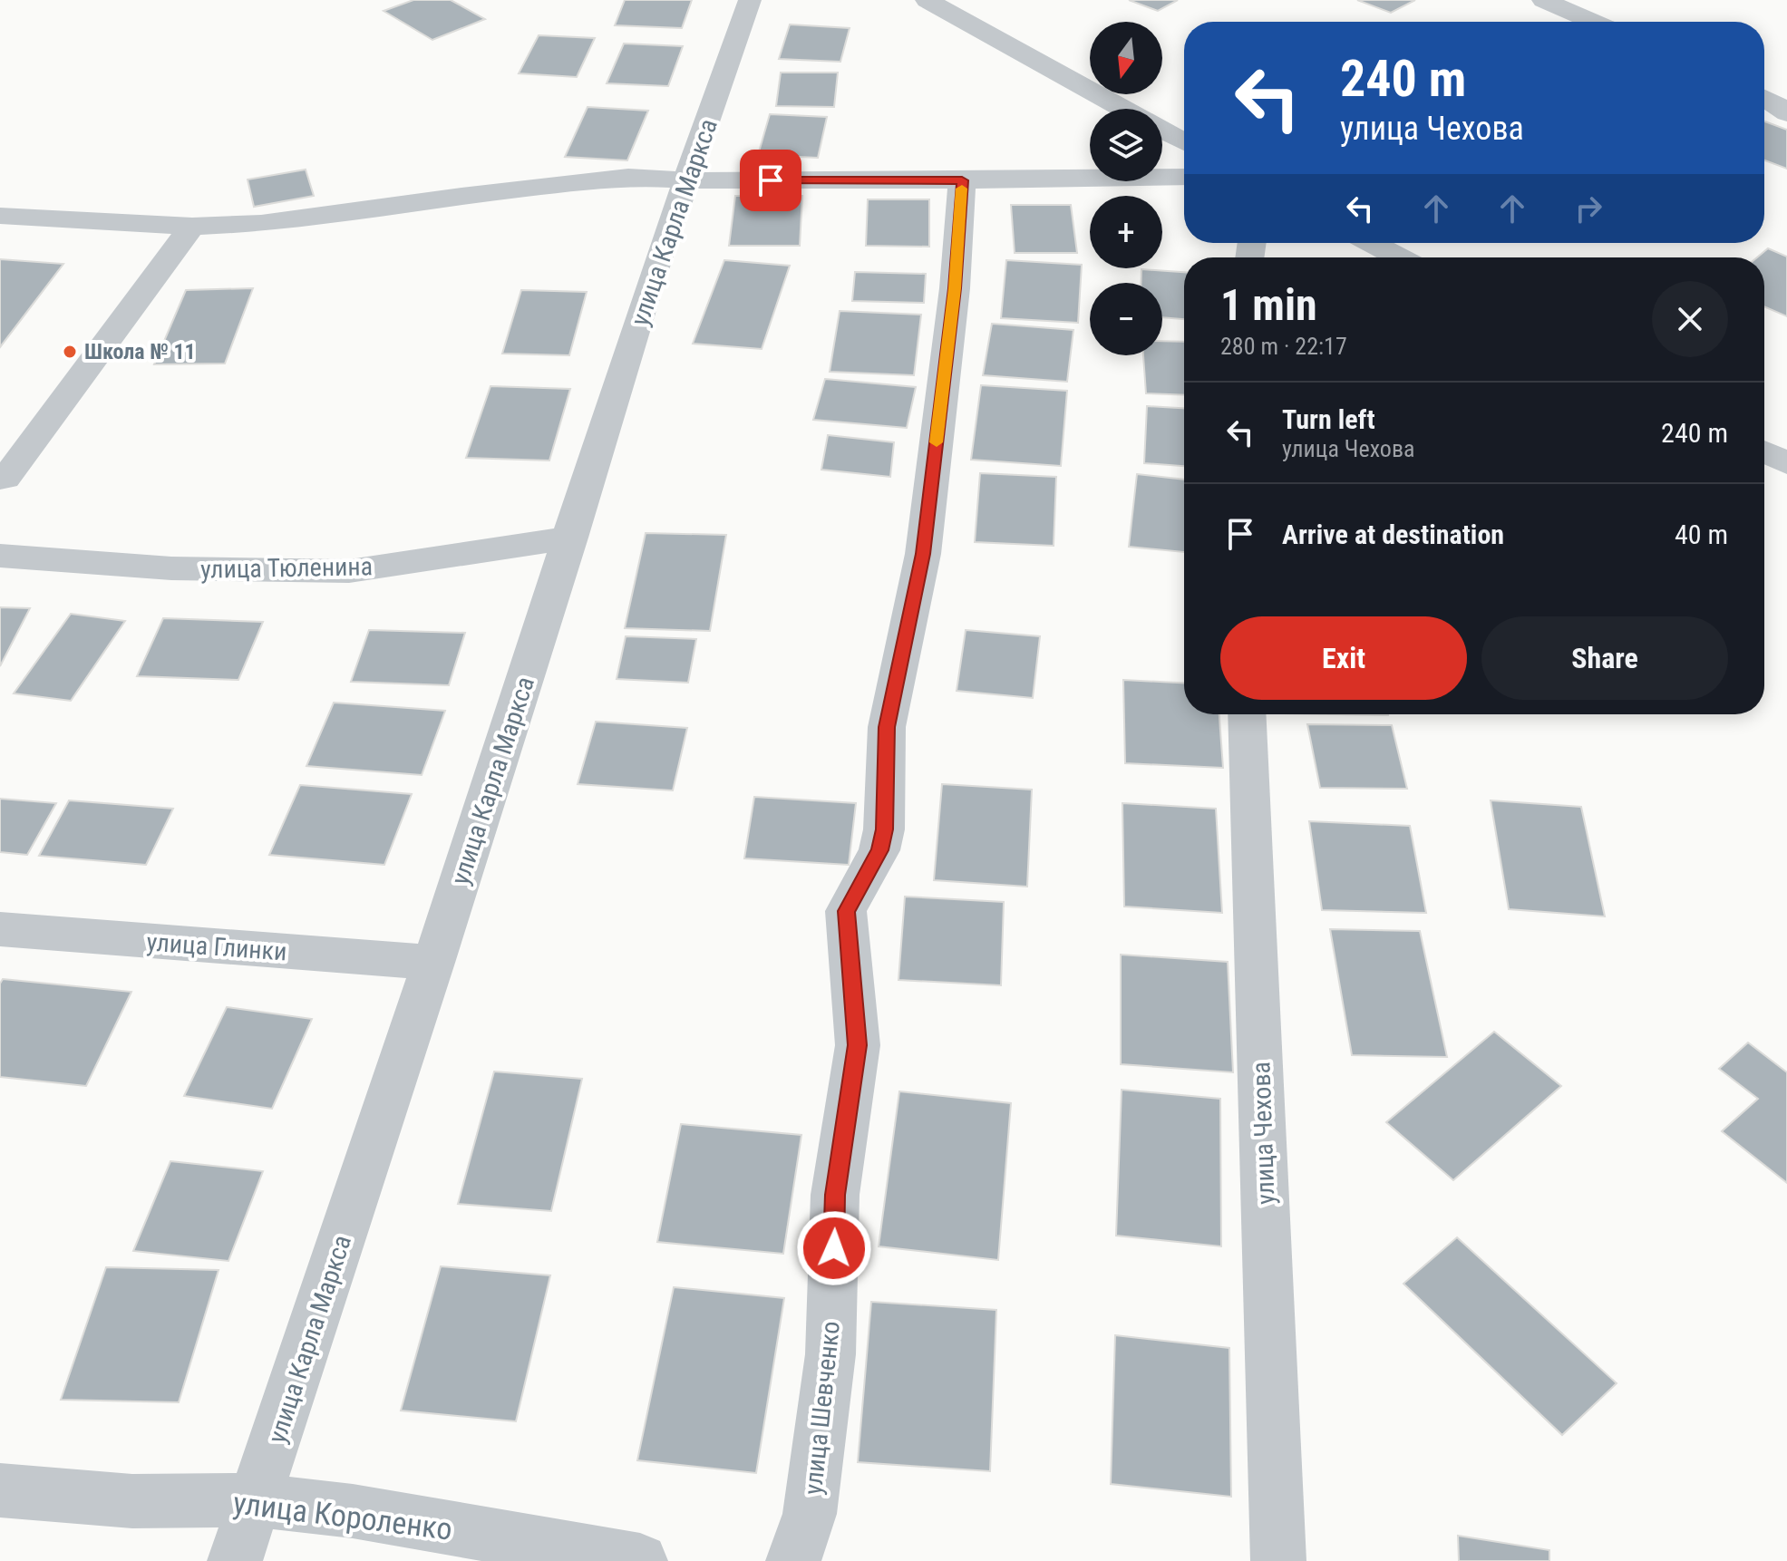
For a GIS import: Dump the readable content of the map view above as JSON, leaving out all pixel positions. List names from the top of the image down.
{
  "streets": {
    "street": [
      "улица Карла Маркса",
      "улица Тюленина",
      "улица Глинки",
      "улица Чехова",
      "улица Шевченко",
      "улица Короленко"
    ]
  },
  "crossings": [
    ["улица Карла Маркса", "улица Тюленина"],
    ["улица Карла Маркса", "улица Глинки"],
    ["улица Карла Маркса", "улица Короленко"]
  ],
  "places": ["Школа № 11"],
  "north": "bottom",
  "page": {
    "map_buttons": ["+", "−"],
    "turn": ["240 m", "улица Чехова"],
    "heading": ["1 min", "280 m · 22:17"],
    "list": [
      {
        "name": "Turn left",
        "note": "улица Чехова",
        "value": "240 m"
      },
      {
        "name": "Arrive at destination",
        "value": "40 m"
      }
    ],
    "buttons": ["Exit", "Share"]
  }
}
